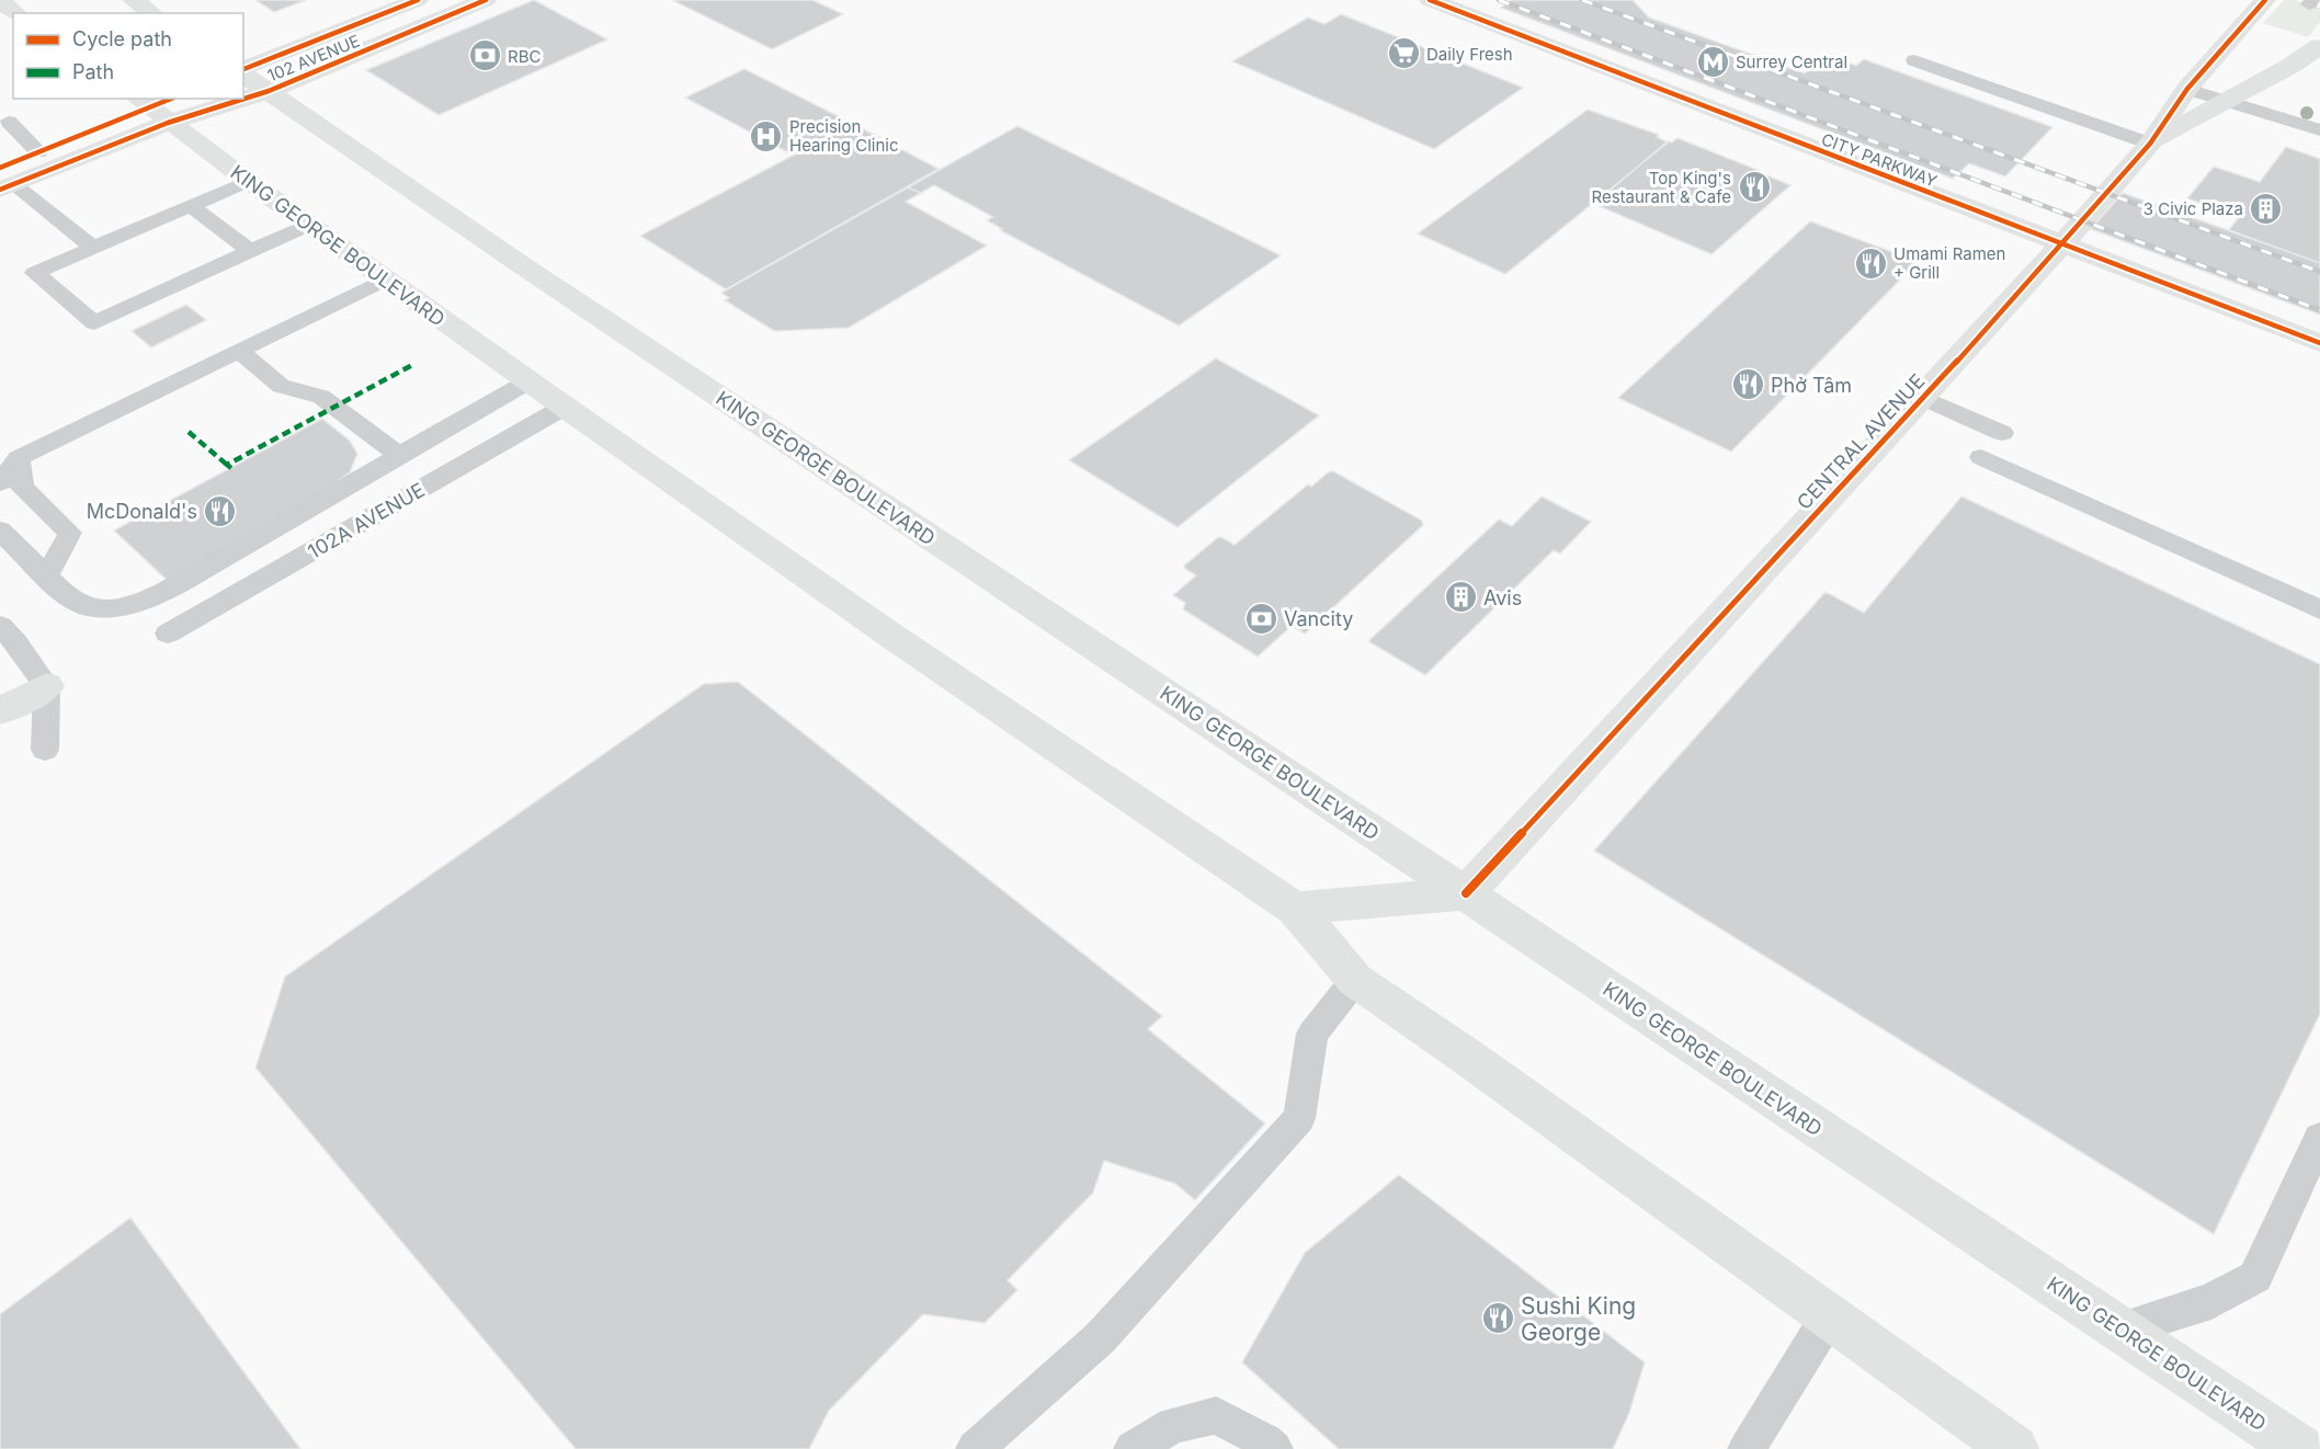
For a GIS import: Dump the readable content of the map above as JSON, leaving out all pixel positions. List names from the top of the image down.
{
  "streets": {
    "main road": [
      "102 AVENUE",
      "CITY PARKWAY",
      "KING GEORGE BOULEVARD",
      "CENTRAL AVENUE"
    ],
    "lane": ["102A AVENUE"]
  },
  "crossings": [
    ["102 AVENUE", "KING GEORGE BOULEVARD"],
    ["CITY PARKWAY", "CENTRAL AVENUE"],
    ["KING GEORGE BOULEVARD", "CENTRAL AVENUE"],
    ["KING GEORGE BOULEVARD", "102A AVENUE"]
  ],
  "places": {
    "supermarket": ["Daily Fresh"],
    "bank": ["RBC", "Vancity"],
    "metro station": ["Surrey Central"],
    "hospital": ["Precision Hearing Clinic"],
    "restaurant": [
      "Top King's Restaurant & Cafe",
      "Umami Ramen + Grill",
      "Phở Tâm",
      "McDonald's",
      "Sushi King George"
    ],
    "building": ["3 Civic Plaza", "Avis"]
  },
  "legend": ["Cycle path", "Path"]
}
